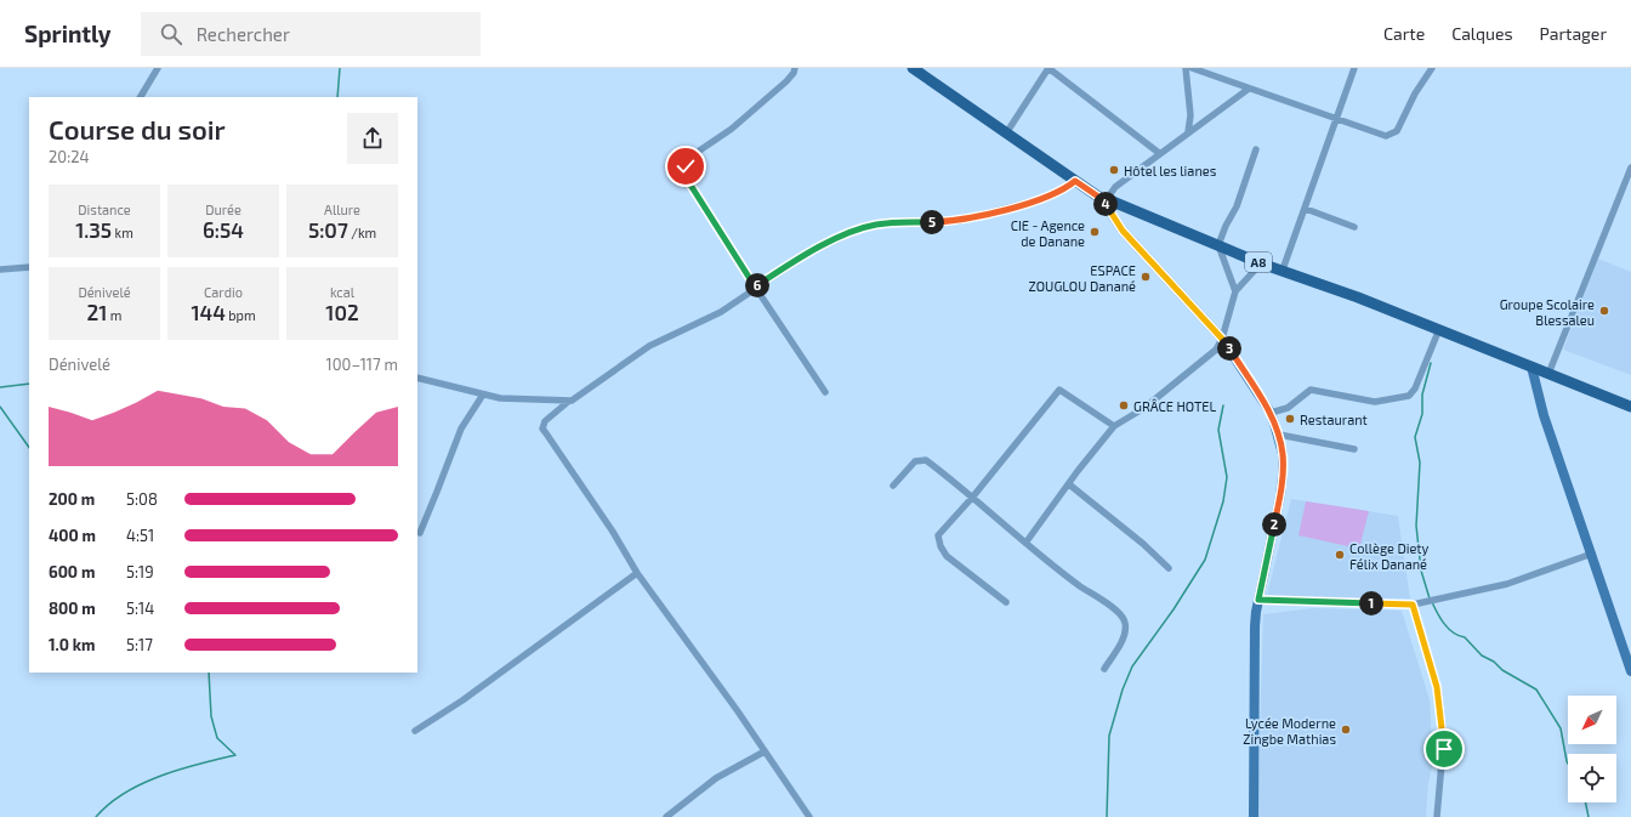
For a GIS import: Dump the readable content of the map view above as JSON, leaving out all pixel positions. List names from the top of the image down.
{
  "streets": {
    "main road": ["A8"]
  },
  "places": [
    "Hôtel les lianes",
    "CIE - Agence de Danane",
    "ESPACE ZOUGLOU Danané",
    "Groupe Scolaire Blessaleu",
    "GRÂCE HOTEL",
    "Restaurant",
    "Collège Diety Félix Danané",
    "Lycée Moderne Zingbe Mathias"
  ],
  "north": "bottom left",
  "page": {
    "header": "Sprintly",
    "search": "Rechercher",
    "nav": ["Carte", "Calques", "Partager"],
    "heading": ["Course du soir", "20:24"],
    "stats": [
      ["Distance", "1.35 km"],
      ["Durée", "6:54"],
      ["Allure", "5:07 /km"],
      ["Dénivelé", "21 m"],
      ["Cardio", "144 bpm"],
      ["kcal", "102"]
    ],
    "pins": [
      "4",
      "5",
      "6",
      "3",
      "2",
      "1"
    ],
    "chart": ["Dénivelé", "100–117 m"],
    "list": [
      {
        "name": "200 m",
        "note": "5:08"
      },
      {
        "name": "400 m",
        "note": "4:51"
      },
      {
        "name": "600 m",
        "note": "5:19"
      },
      {
        "name": "800 m",
        "note": "5:14"
      },
      {
        "name": "1.0 km",
        "note": "5:17"
      }
    ]
  }
}
